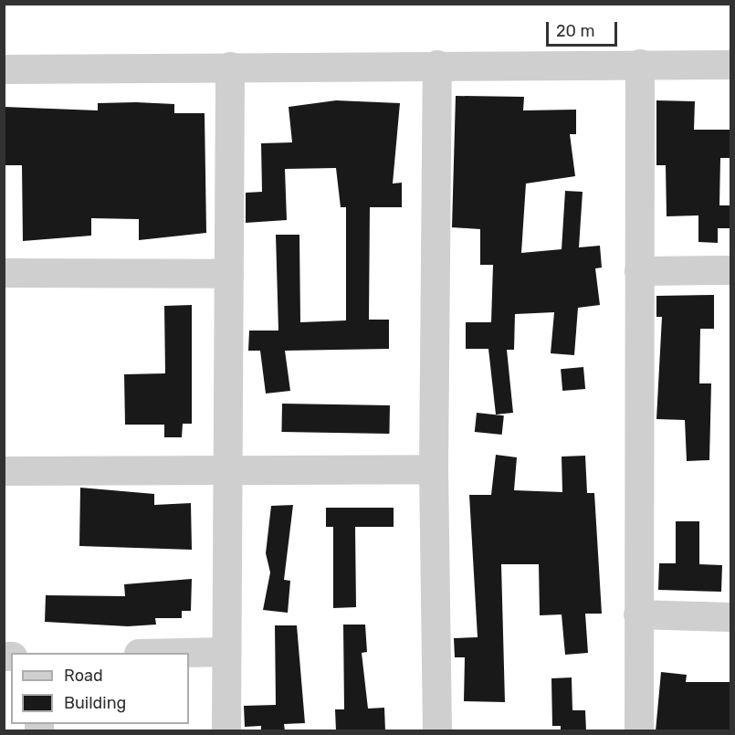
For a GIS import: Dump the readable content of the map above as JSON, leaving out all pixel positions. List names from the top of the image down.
{
  "legend": ["Road", "Building"],
  "scale_bar": "20 m"
}
